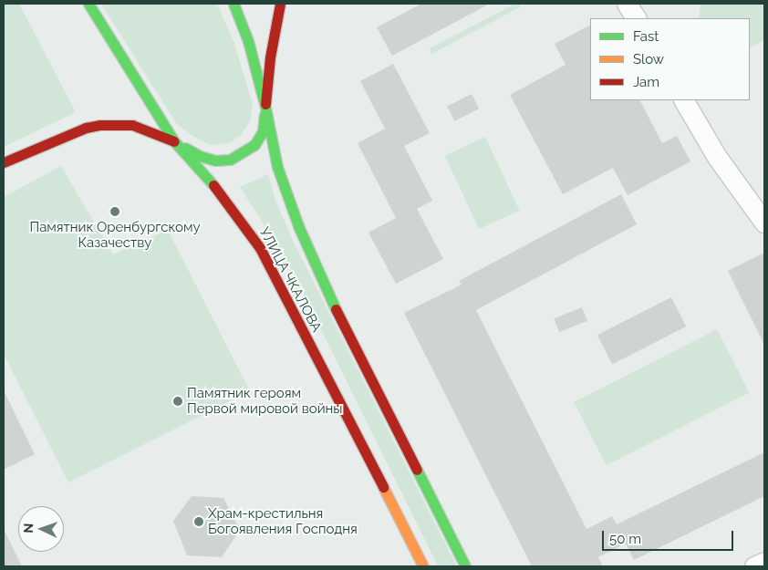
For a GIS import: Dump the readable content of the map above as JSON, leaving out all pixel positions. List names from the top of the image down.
{
  "streets": {
    "main road": ["УЛИЦА ЧКАЛОВА"]
  },
  "places": ["Памятник Оренбургскому Казачеству", "Памятник героям Первой мировой войны", "Храм-крестильня Богоявления Господня"],
  "legend": ["Fast", "Slow", "Jam"],
  "scale_bar": "50 m",
  "north": "left"
}
